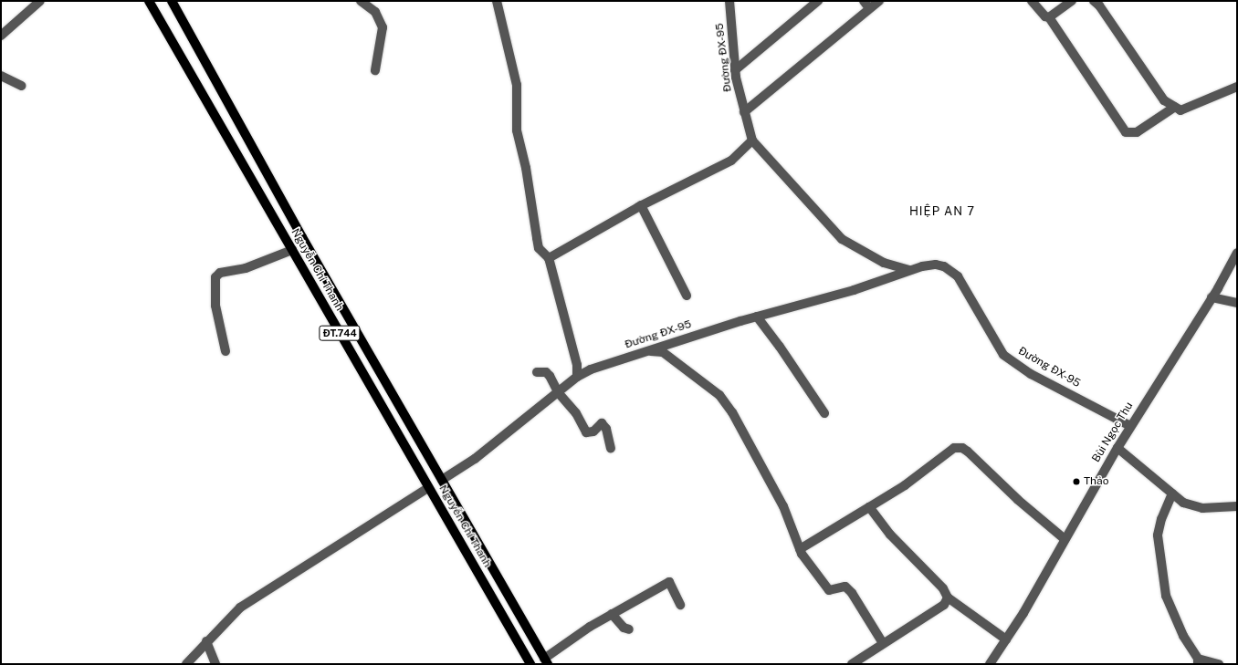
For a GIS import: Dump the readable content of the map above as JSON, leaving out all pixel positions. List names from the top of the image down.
{
  "streets": {
    "main road": ["Nguyễn Chí Thanh", "ĐT.744"],
    "street": ["Đường ĐX-95", "Bùi Ngọc Thu"]
  },
  "crossings": [
    ["Đường ĐX-95", "Nguyễn Chí Thanh"],
    ["Đường ĐX-95", "Bùi Ngọc Thu"]
  ],
  "districts": ["HIỆP AN 7"],
  "places": ["Thảo"]
}
